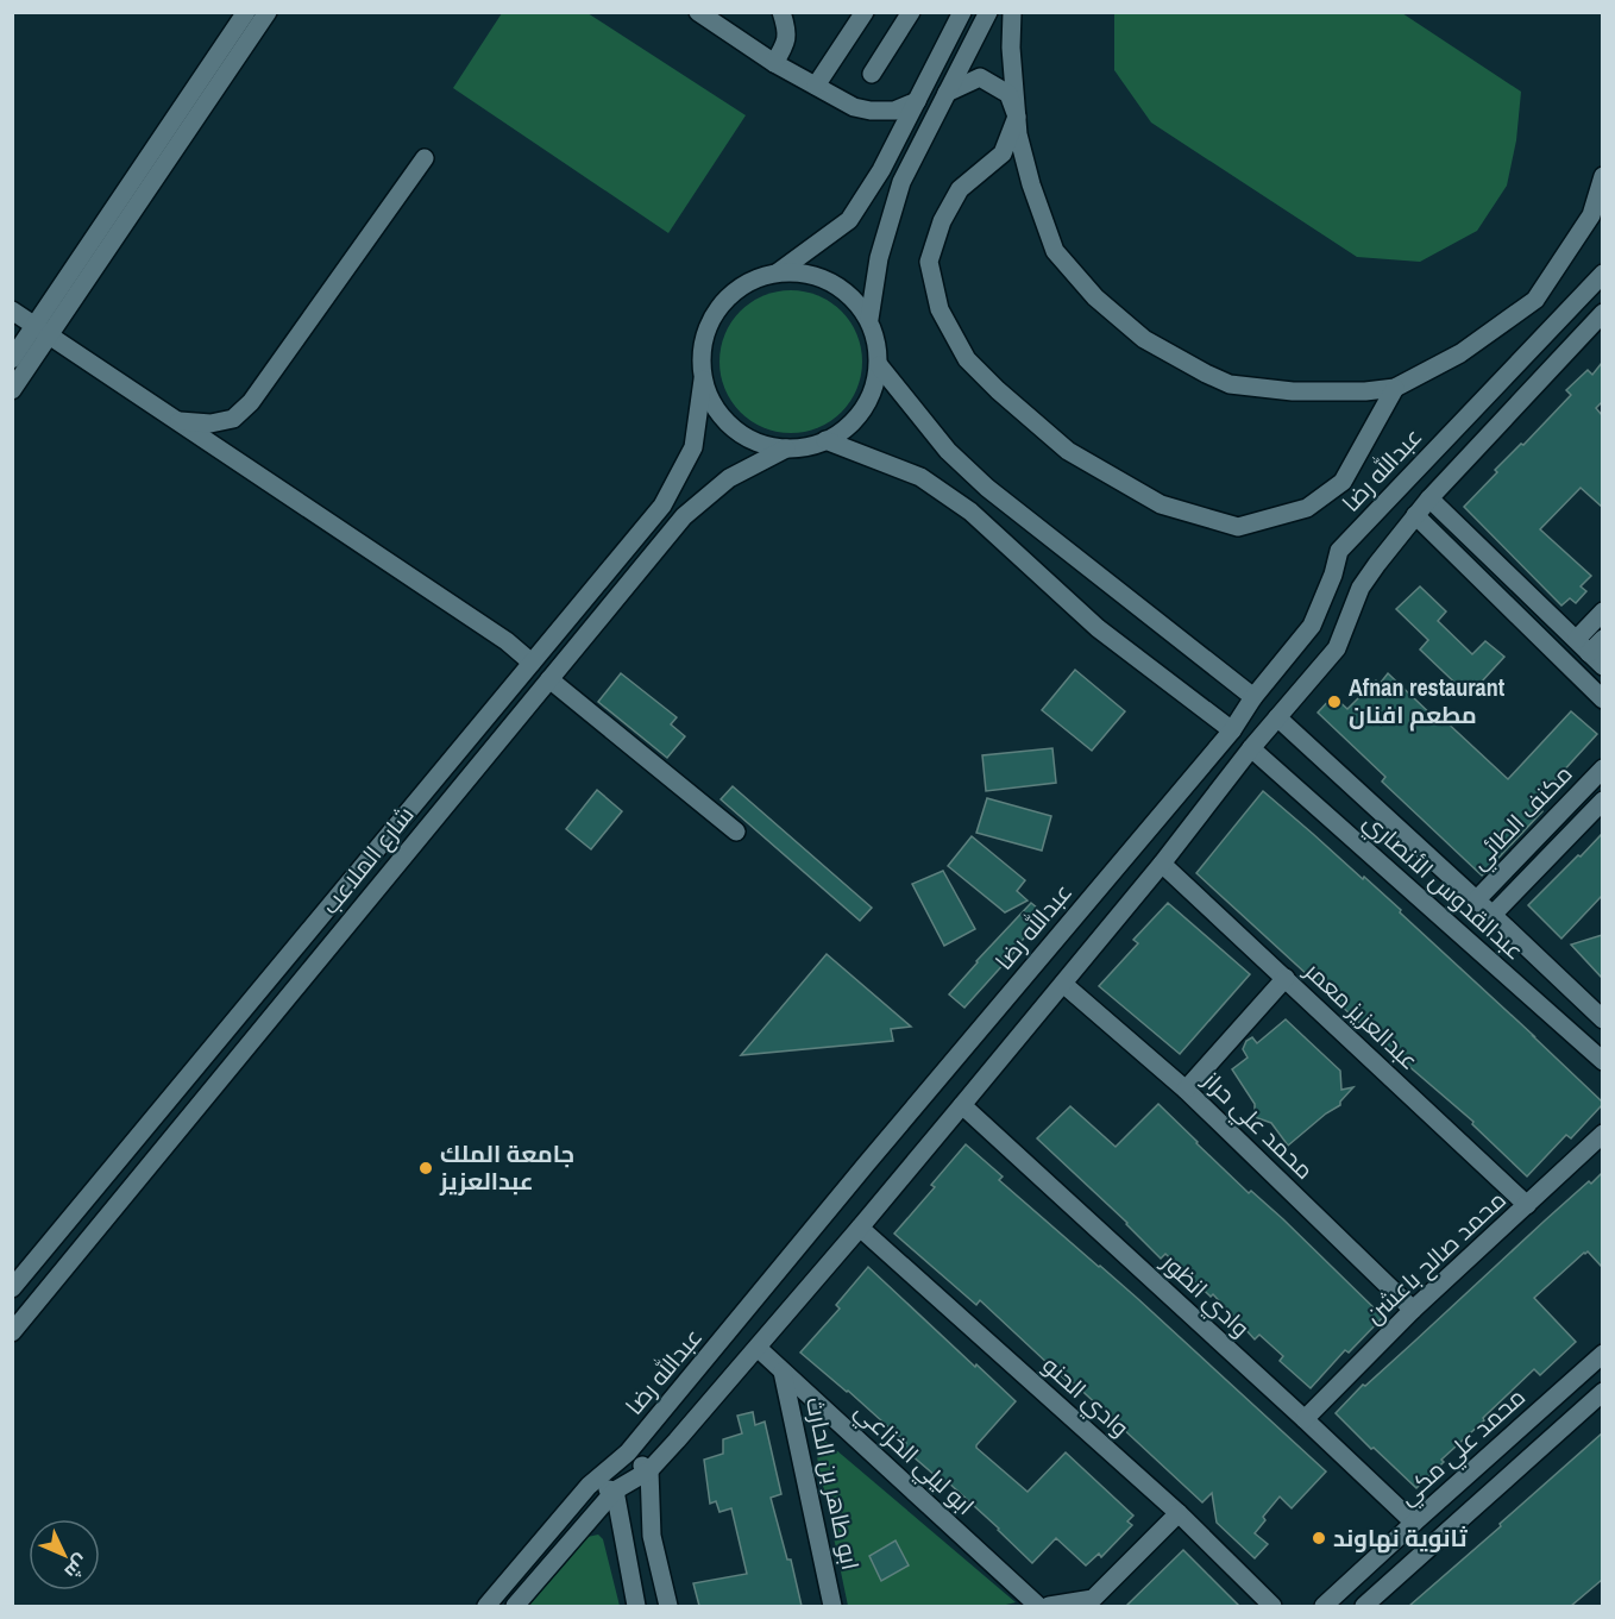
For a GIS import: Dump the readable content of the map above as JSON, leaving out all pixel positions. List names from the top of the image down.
{
  "streets": {
    "street": [
      "عبدالله رضا",
      "مكنف الطائي",
      "شارع الملاعب",
      "عبدالقدوس الأنصاري",
      "عبدالعزيز معمر",
      "محمد علي حراز",
      "محمد صالح باعشن",
      "وادي انظور",
      "وادي الحنو",
      "محمد علي مكي",
      "ابو ليلي الخزاعي",
      "ابو طاهر بن الحارث"
    ]
  },
  "crossings": [
    ["مكنف الطائي", "عبدالقدوس الأنصاري"],
    ["عبدالعزيز معمر", "محمد صالح باعشن"],
    ["محمد علي حراز", "محمد صالح باعشن"],
    ["محمد صالح باعشن", "وادي انظور"],
    ["وادي انظور", "محمد علي مكي"],
    ["ابو ليلي الخزاعي", "ابو طاهر بن الحارث"]
  ],
  "places": ["Afnan restaurant مطعم افنان", "جامعة الملك عبدالعزيز", "ثانوية نهاوند"],
  "north": "bottom right"
}
